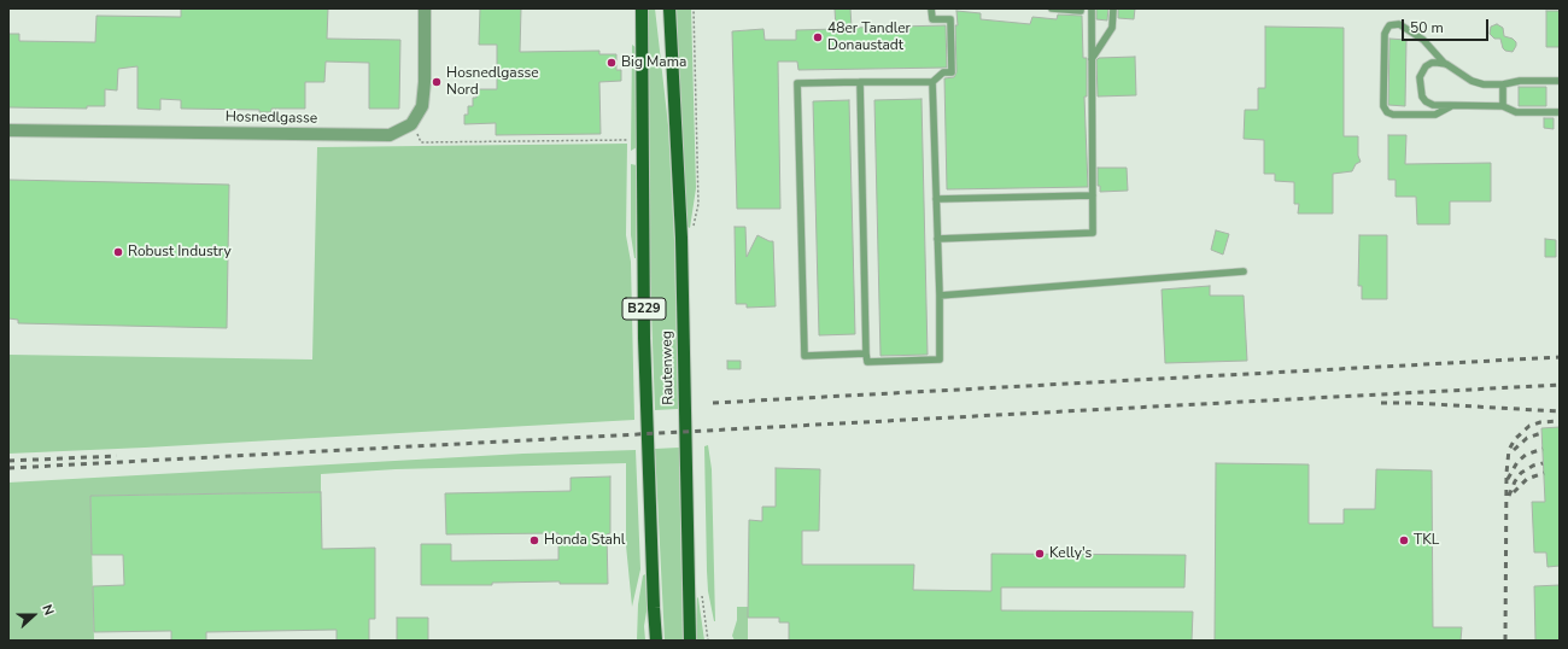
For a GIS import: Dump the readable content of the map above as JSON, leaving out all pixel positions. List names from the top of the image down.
{
  "streets": {
    "main road": ["B229", "Rautenweg"],
    "street": ["Hosnedlgasse"]
  },
  "places": [
    "48er Tandler Donaustadt",
    "Big Mama",
    "Hosnedlgasse Nord",
    "Robust Industry",
    "Honda Stahl",
    "TKL",
    "Kelly's"
  ],
  "scale_bar": "50 m",
  "north": "right"
}
